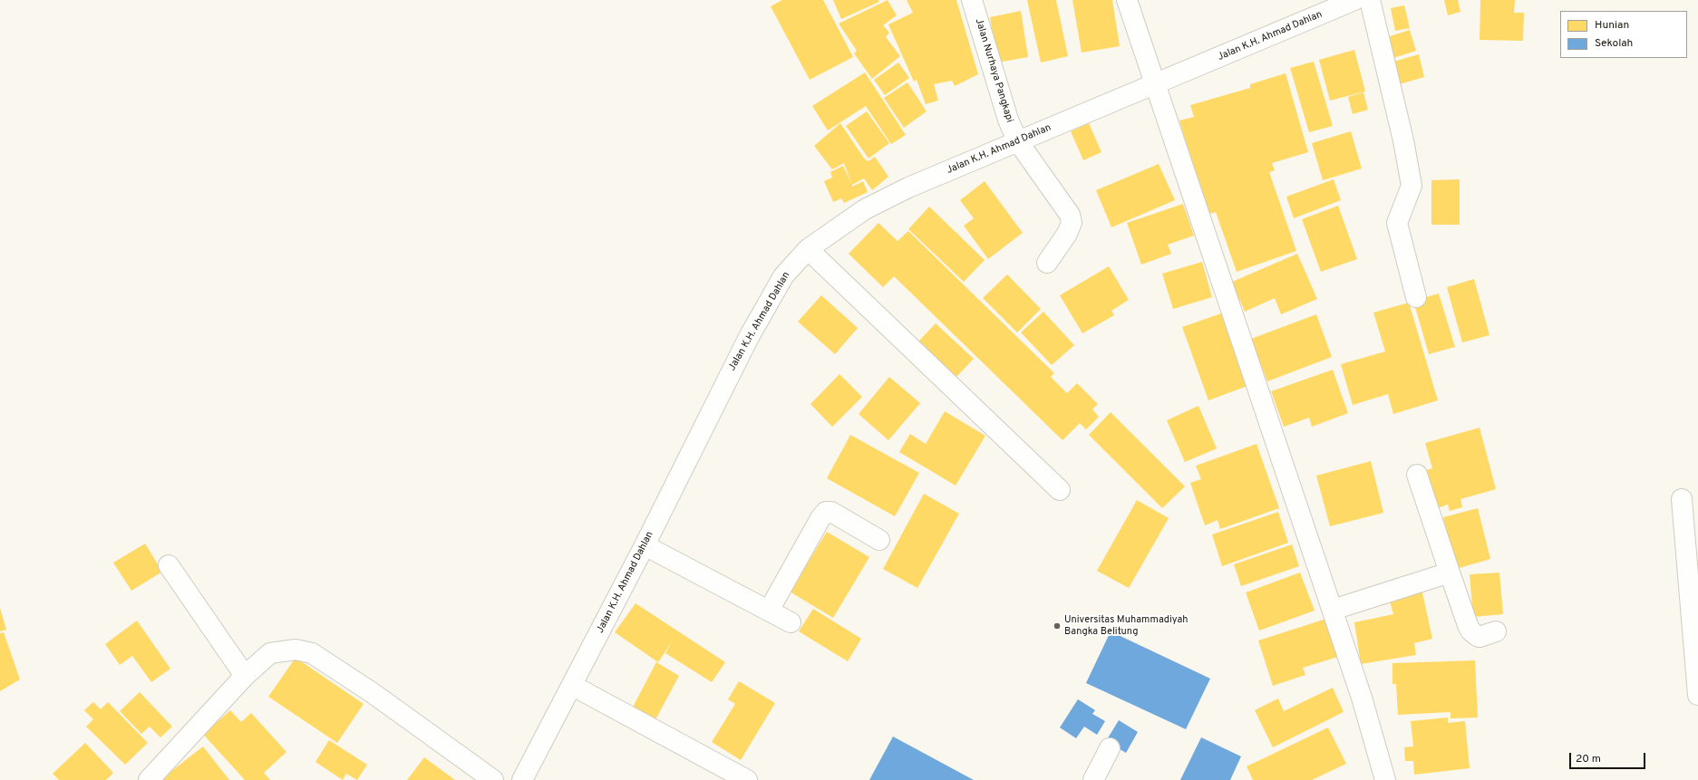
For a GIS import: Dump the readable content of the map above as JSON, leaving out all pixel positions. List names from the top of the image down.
{
  "streets": {
    "street": ["Jalan K.H. Ahmad Dahlan", "Jalan Nurhaya Pangkapi"]
  },
  "crossings": [
    ["Jalan K.H. Ahmad Dahlan", "Jalan Nurhaya Pangkapi"]
  ],
  "places": ["Universitas Muhammadiyah Bangka Belitung"],
  "legend": ["Hunian", "Sekolah"],
  "scale_bar": "20 m"
}
